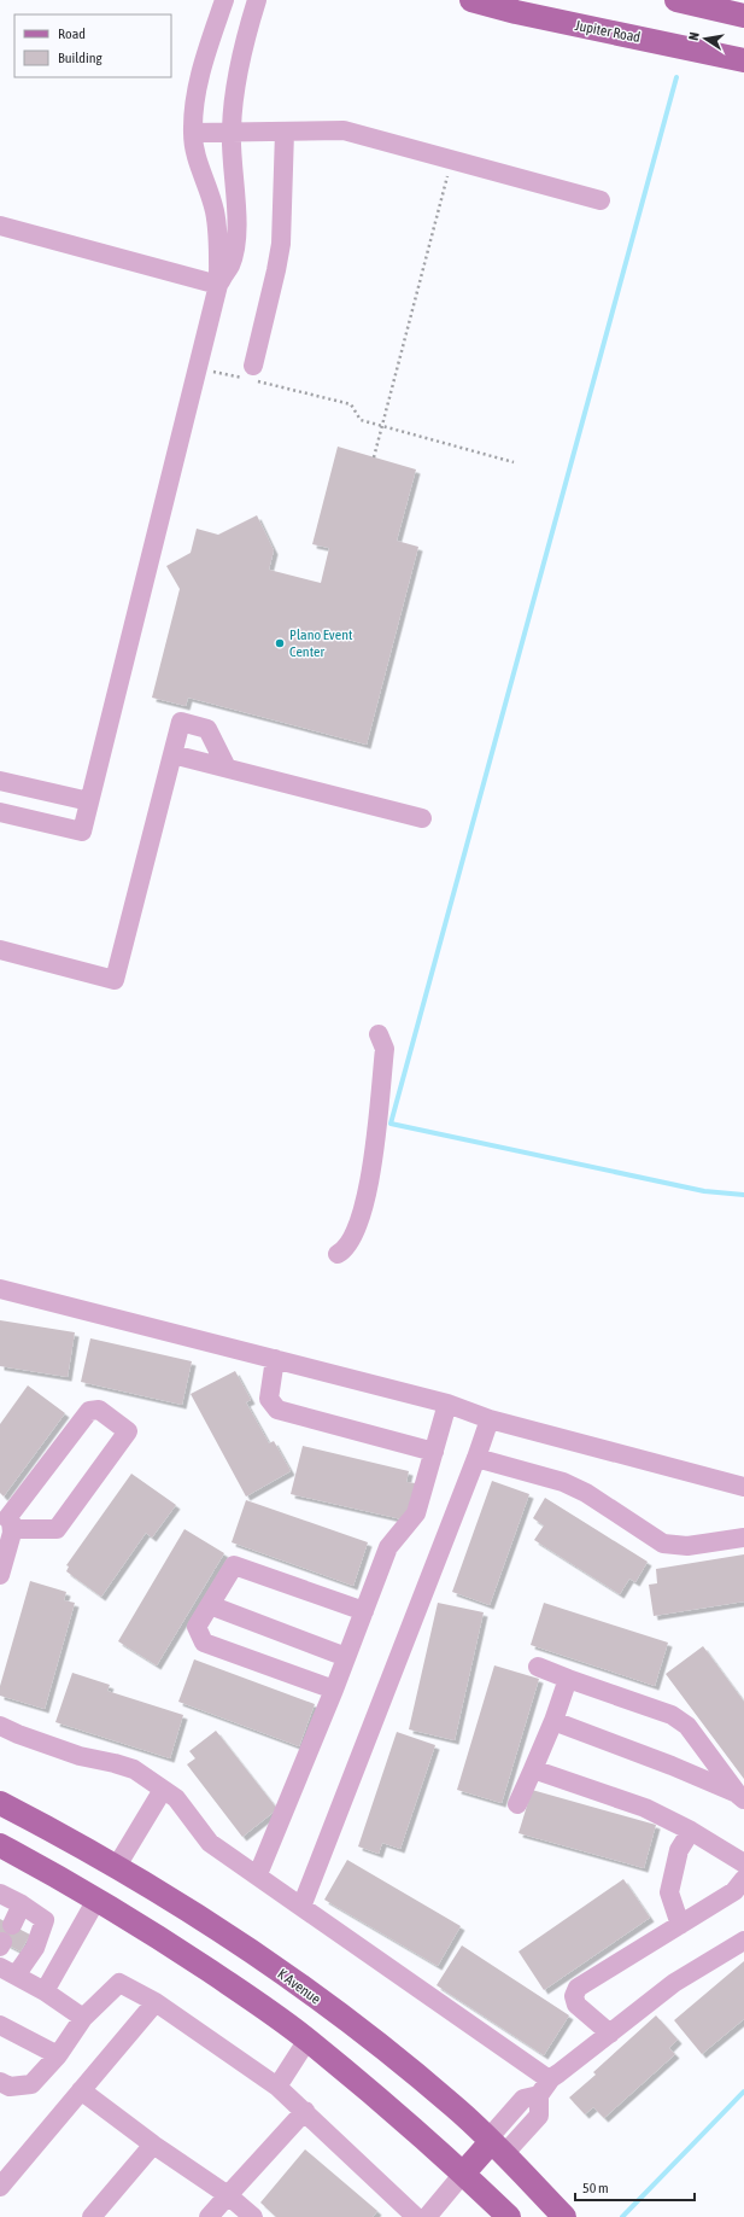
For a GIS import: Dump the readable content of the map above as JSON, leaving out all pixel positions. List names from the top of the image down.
{
  "streets": {
    "main road": ["Jupiter Road", "K Avenue"]
  },
  "places": ["Plano Event Center"],
  "legend": ["Road", "Building"],
  "scale_bar": "50 m",
  "north": "left"
}
